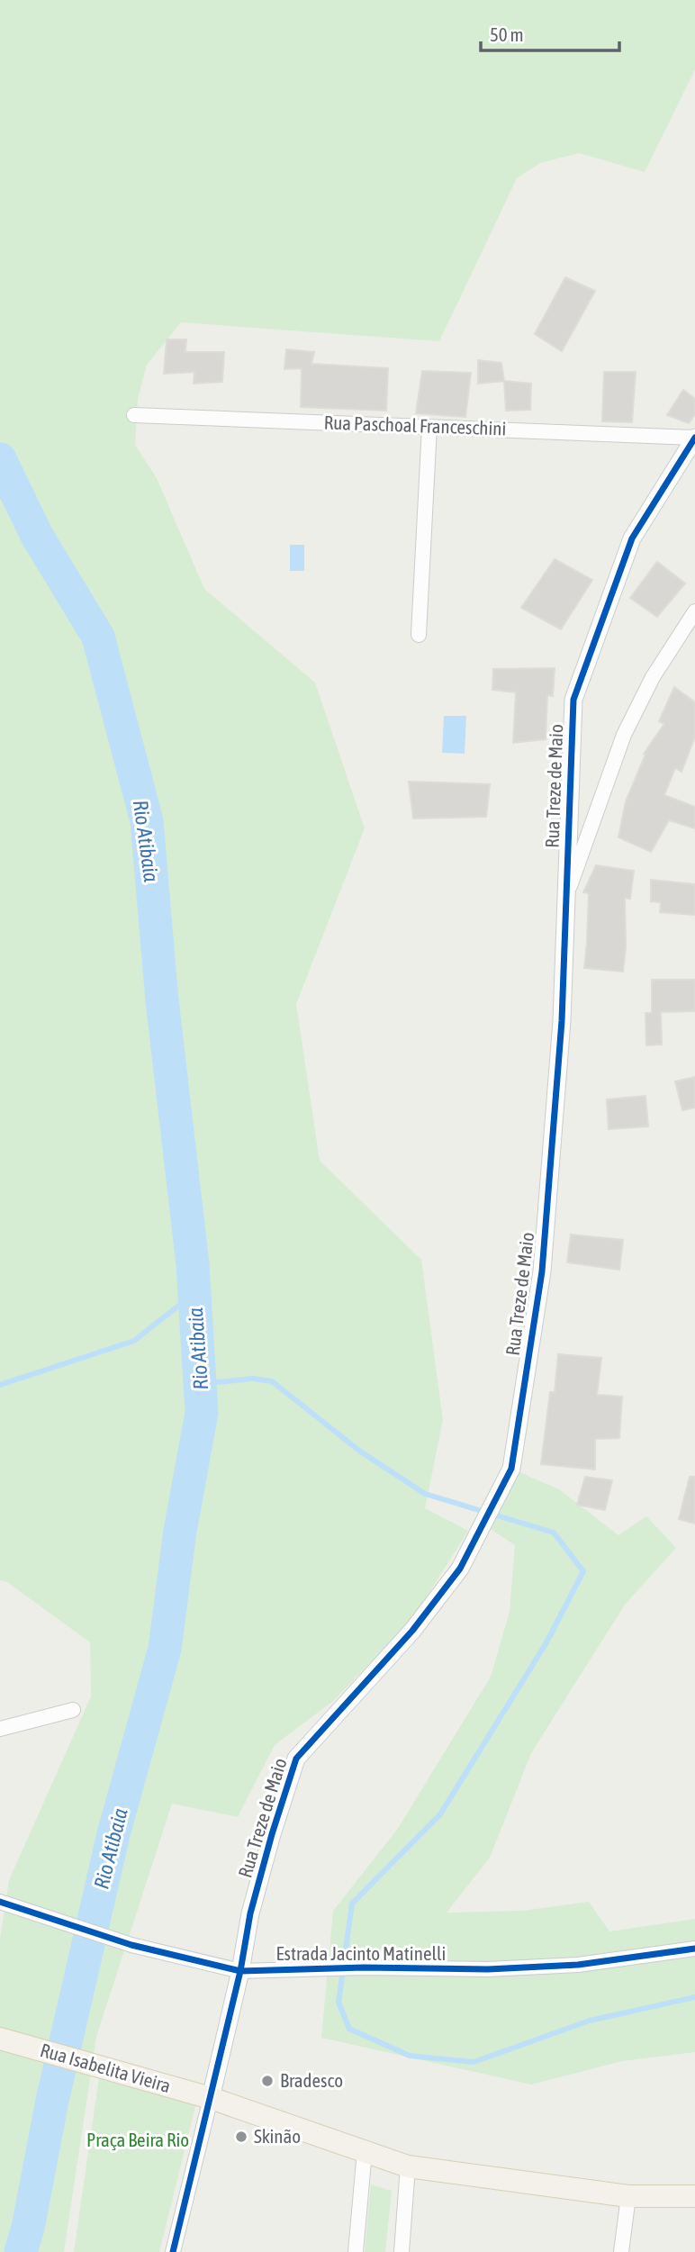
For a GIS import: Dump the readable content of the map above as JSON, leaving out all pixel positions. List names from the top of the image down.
{
  "streets": {
    "main road": ["Rua Isabelita Vieira"],
    "street": ["Rua Paschoal Franceschini", "Rua Treze de Maio", "Estrada Jacinto Matinelli"]
  },
  "crossings": [
    ["Rua Paschoal Franceschini", "Rua Treze de Maio"],
    ["Rua Treze de Maio", "Estrada Jacinto Matinelli"],
    ["Rua Treze de Maio", "Rua Isabelita Vieira"]
  ],
  "water": ["Rio Atibaia"],
  "parks": ["Praça Beira Rio"],
  "places": ["Bradesco", "Skinão"],
  "scale_bar": "50 m"
}
